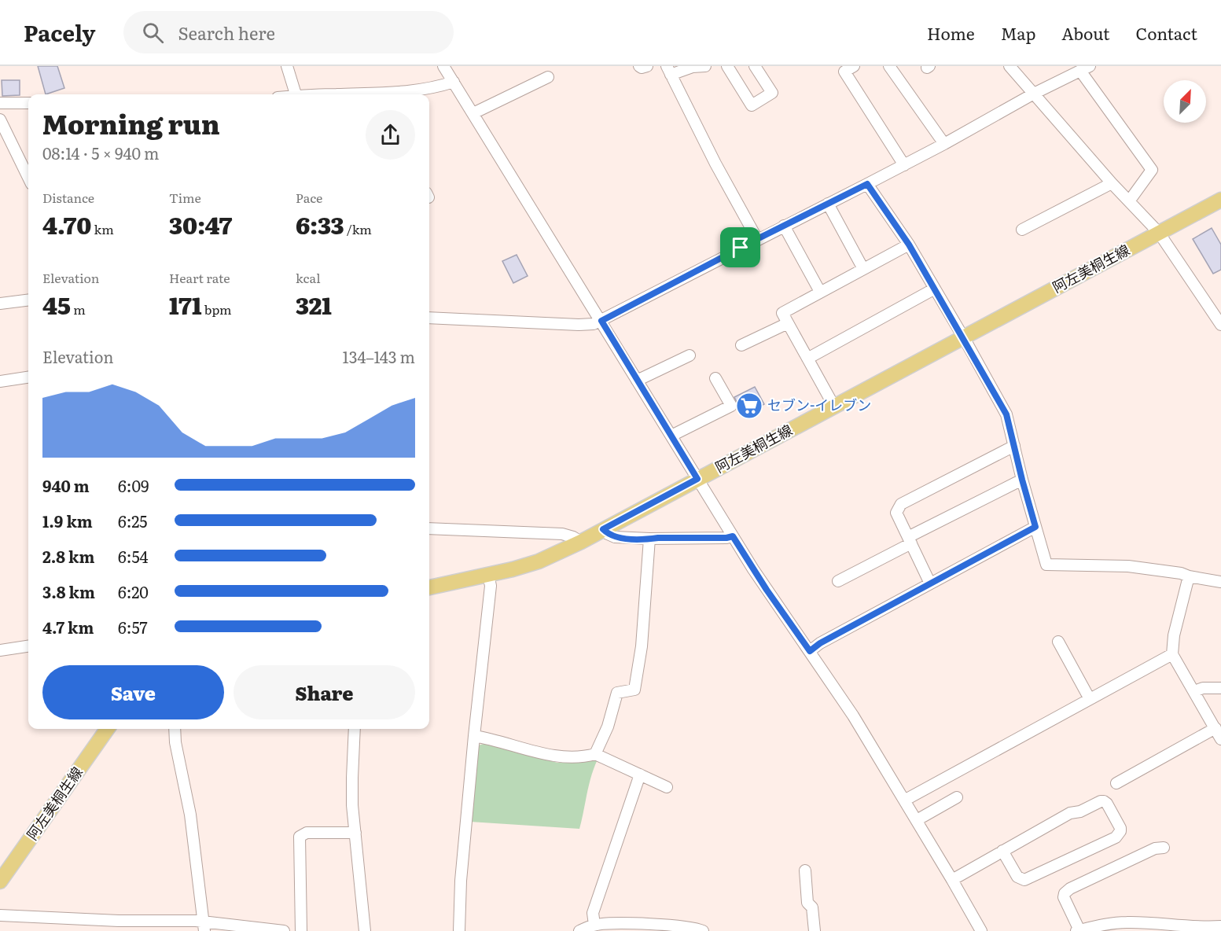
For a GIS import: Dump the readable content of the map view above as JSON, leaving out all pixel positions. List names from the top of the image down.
{
  "streets": {
    "main road": ["阿左美桐生線"]
  },
  "places": {
    "supermarket": ["セブン-イレブン"]
  },
  "north": "top right",
  "page": {
    "header": "Pacely",
    "search": "Search here",
    "nav": [
      "Home",
      "Map",
      "About",
      "Contact"
    ],
    "heading": ["Morning run", "08:14 · 5 × 940 m"],
    "stats": [
      ["Distance", "4.70 km"],
      ["Time", "30:47"],
      ["Pace", "6:33 /km"],
      ["Elevation", "45 m"],
      ["Heart rate", "171 bpm"],
      ["kcal", "321"]
    ],
    "chart": ["Elevation", "134–143 m"],
    "list": [
      {
        "name": "940 m",
        "note": "6:09"
      },
      {
        "name": "1.9 km",
        "note": "6:25"
      },
      {
        "name": "2.8 km",
        "note": "6:54"
      },
      {
        "name": "3.8 km",
        "note": "6:20"
      },
      {
        "name": "4.7 km",
        "note": "6:57"
      }
    ],
    "buttons": ["Save", "Share"]
  }
}
